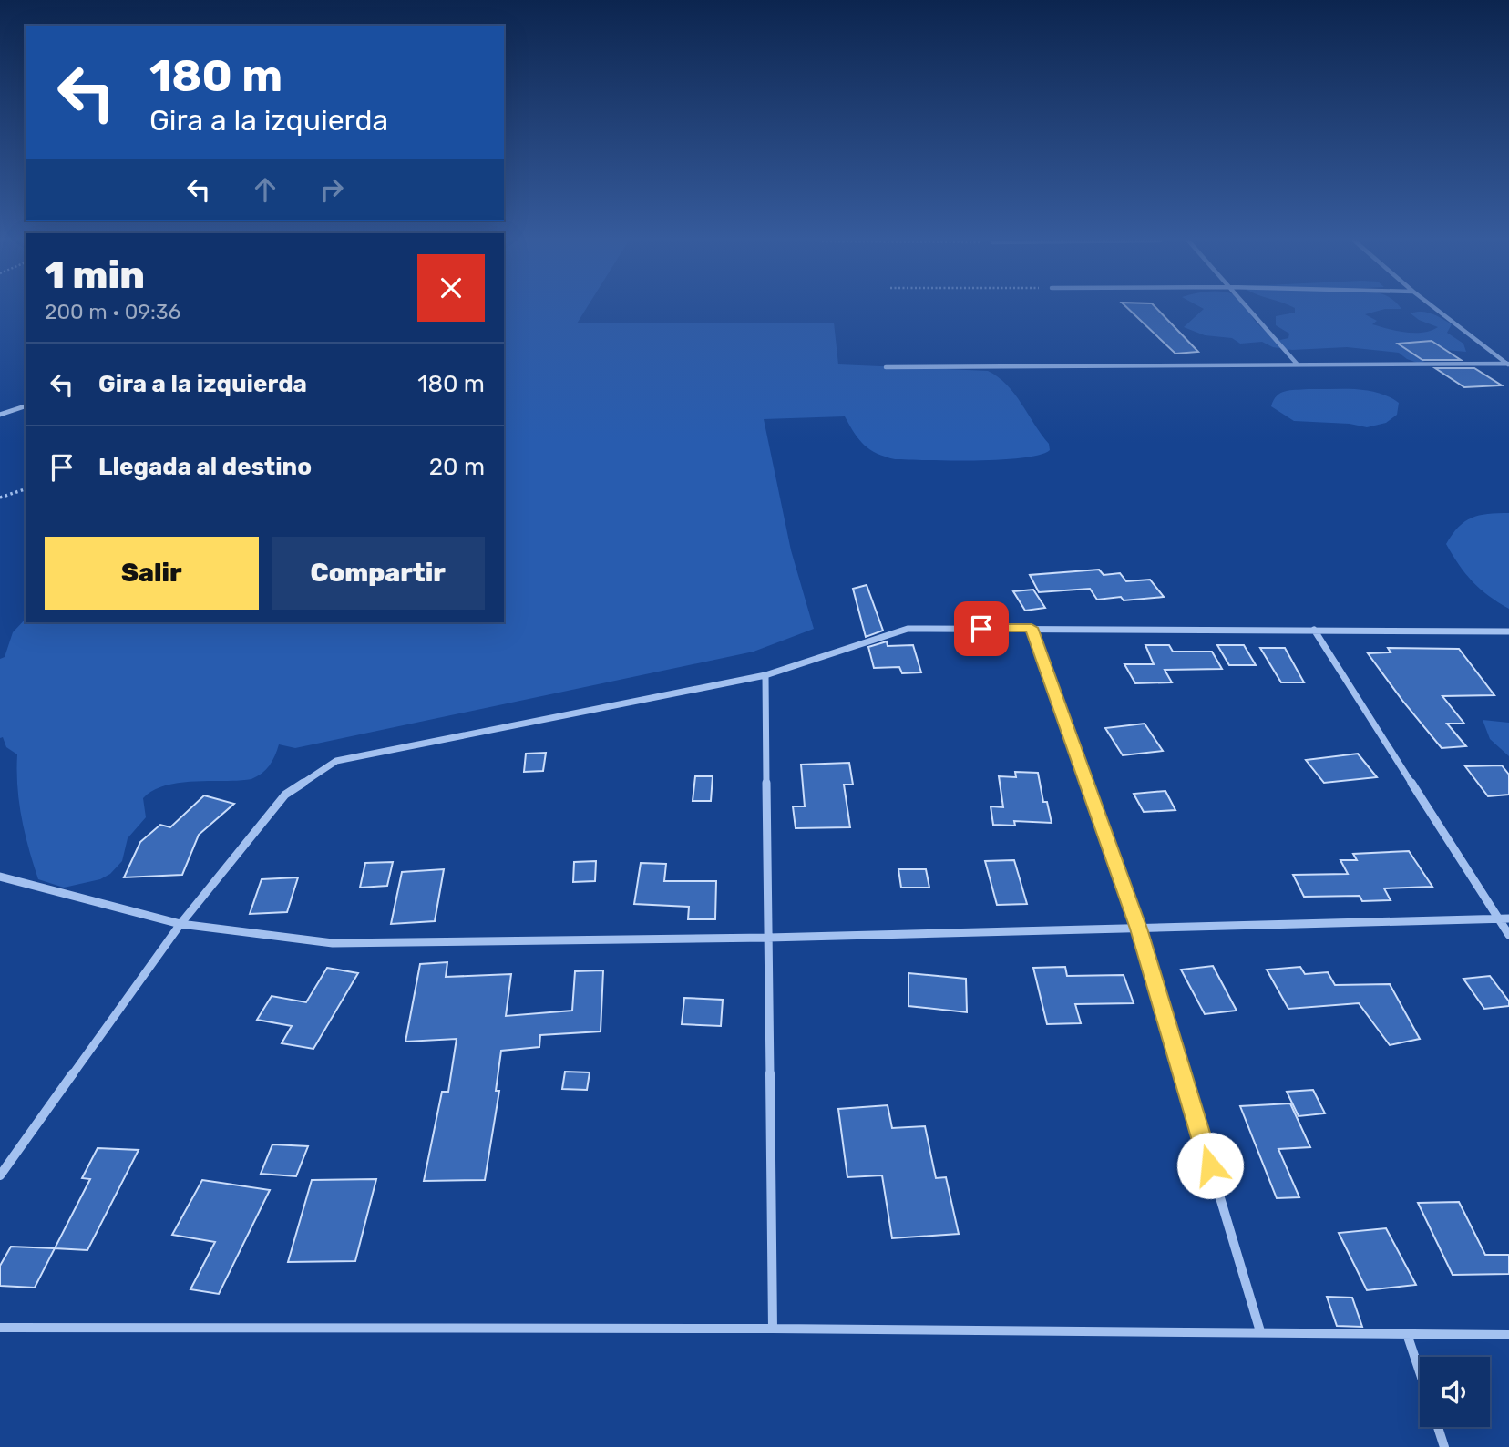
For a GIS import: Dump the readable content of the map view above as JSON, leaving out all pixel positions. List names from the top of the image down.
{
  "page": {
    "turn": ["180 m", "Gira a la izquierda"],
    "heading": ["1 min", "200 m · 09:36"],
    "list": [
      {
        "name": "Gira a la izquierda",
        "value": "180 m"
      },
      {
        "name": "Llegada al destino",
        "value": "20 m"
      }
    ],
    "buttons": ["Salir", "Compartir"]
  }
}
